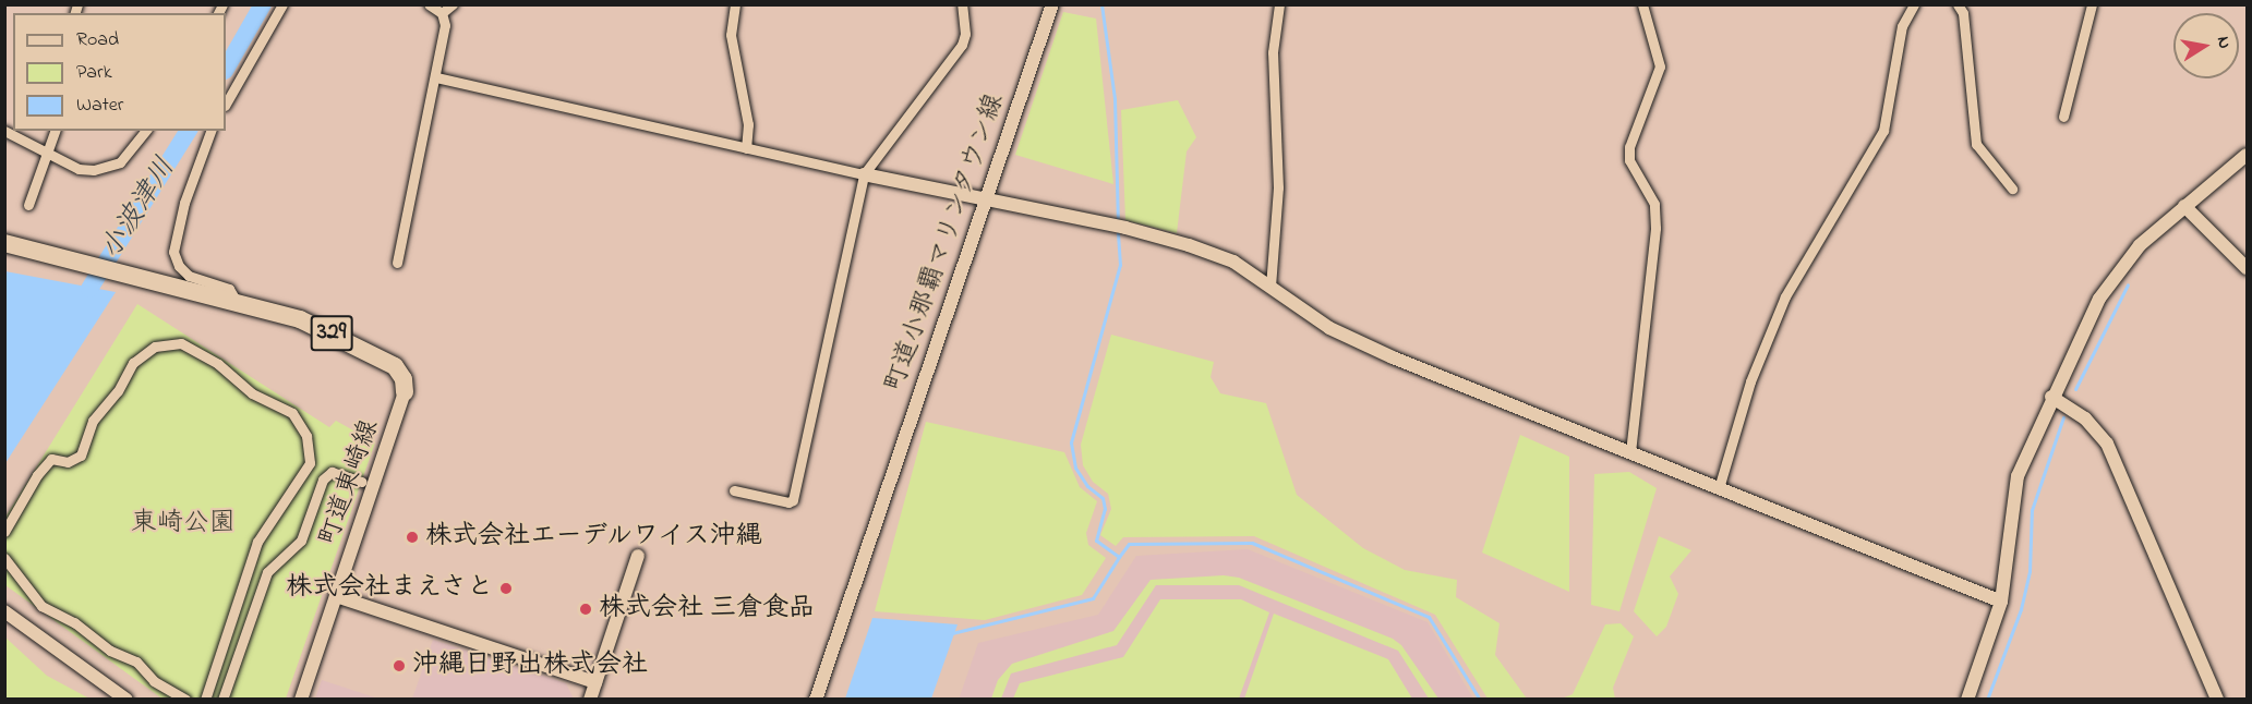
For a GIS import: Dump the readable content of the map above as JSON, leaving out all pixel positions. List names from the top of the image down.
{
  "streets": {
    "highway": ["329"],
    "street": ["町道小那覇マリンタウン線", "町道東崎線"]
  },
  "crossings": [
    ["329", "町道東崎線"]
  ],
  "water": ["小波津川"],
  "parks": ["東崎公園"],
  "places": [
    "株式会社エーデルワイス沖縄",
    "株式会社まえさと",
    "株式会社 三倉食品",
    "沖縄日野出株式会社"
  ],
  "legend": ["Road", "Park", "Water"],
  "north": "right"
}
